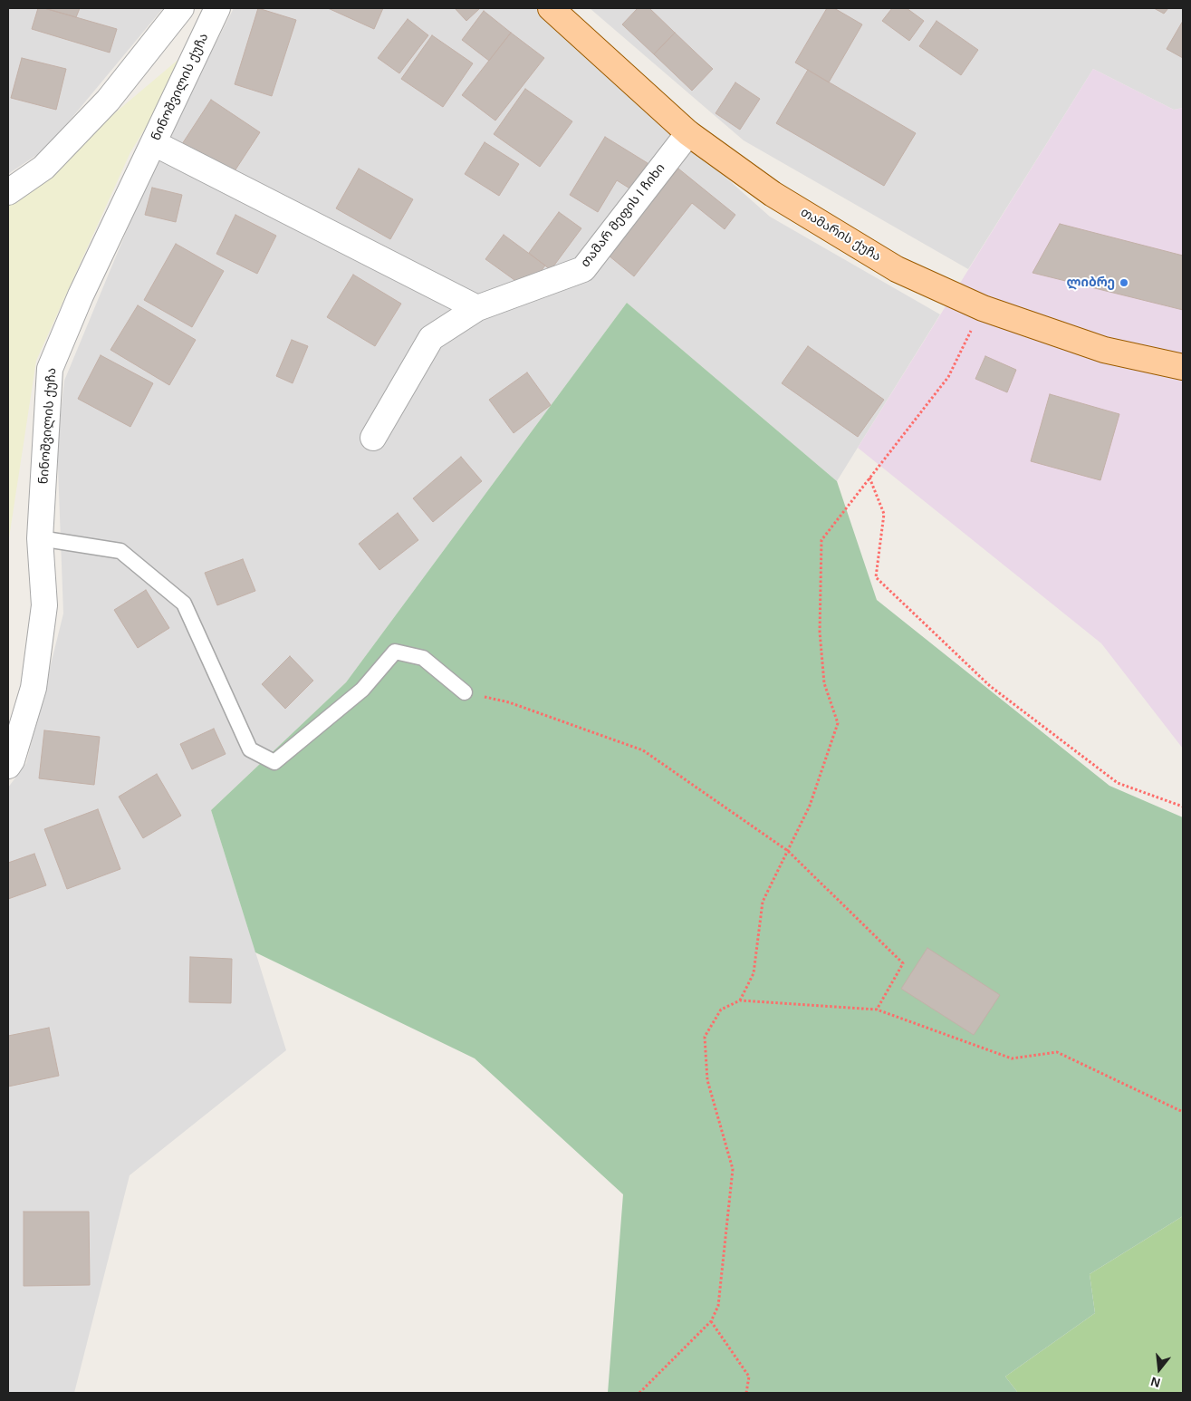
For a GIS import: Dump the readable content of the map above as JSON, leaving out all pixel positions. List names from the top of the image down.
{
  "streets": {
    "main road": ["თამარის ქუჩა"],
    "street": ["ნინოშვილის ქუჩა", "თამარ მეფის I ჩიხი"]
  },
  "crossings": [
    ["თამარ მეფის I ჩიხი", "თამარის ქუჩა"]
  ],
  "places": ["ლიბრე"],
  "north": "bottom"
}
